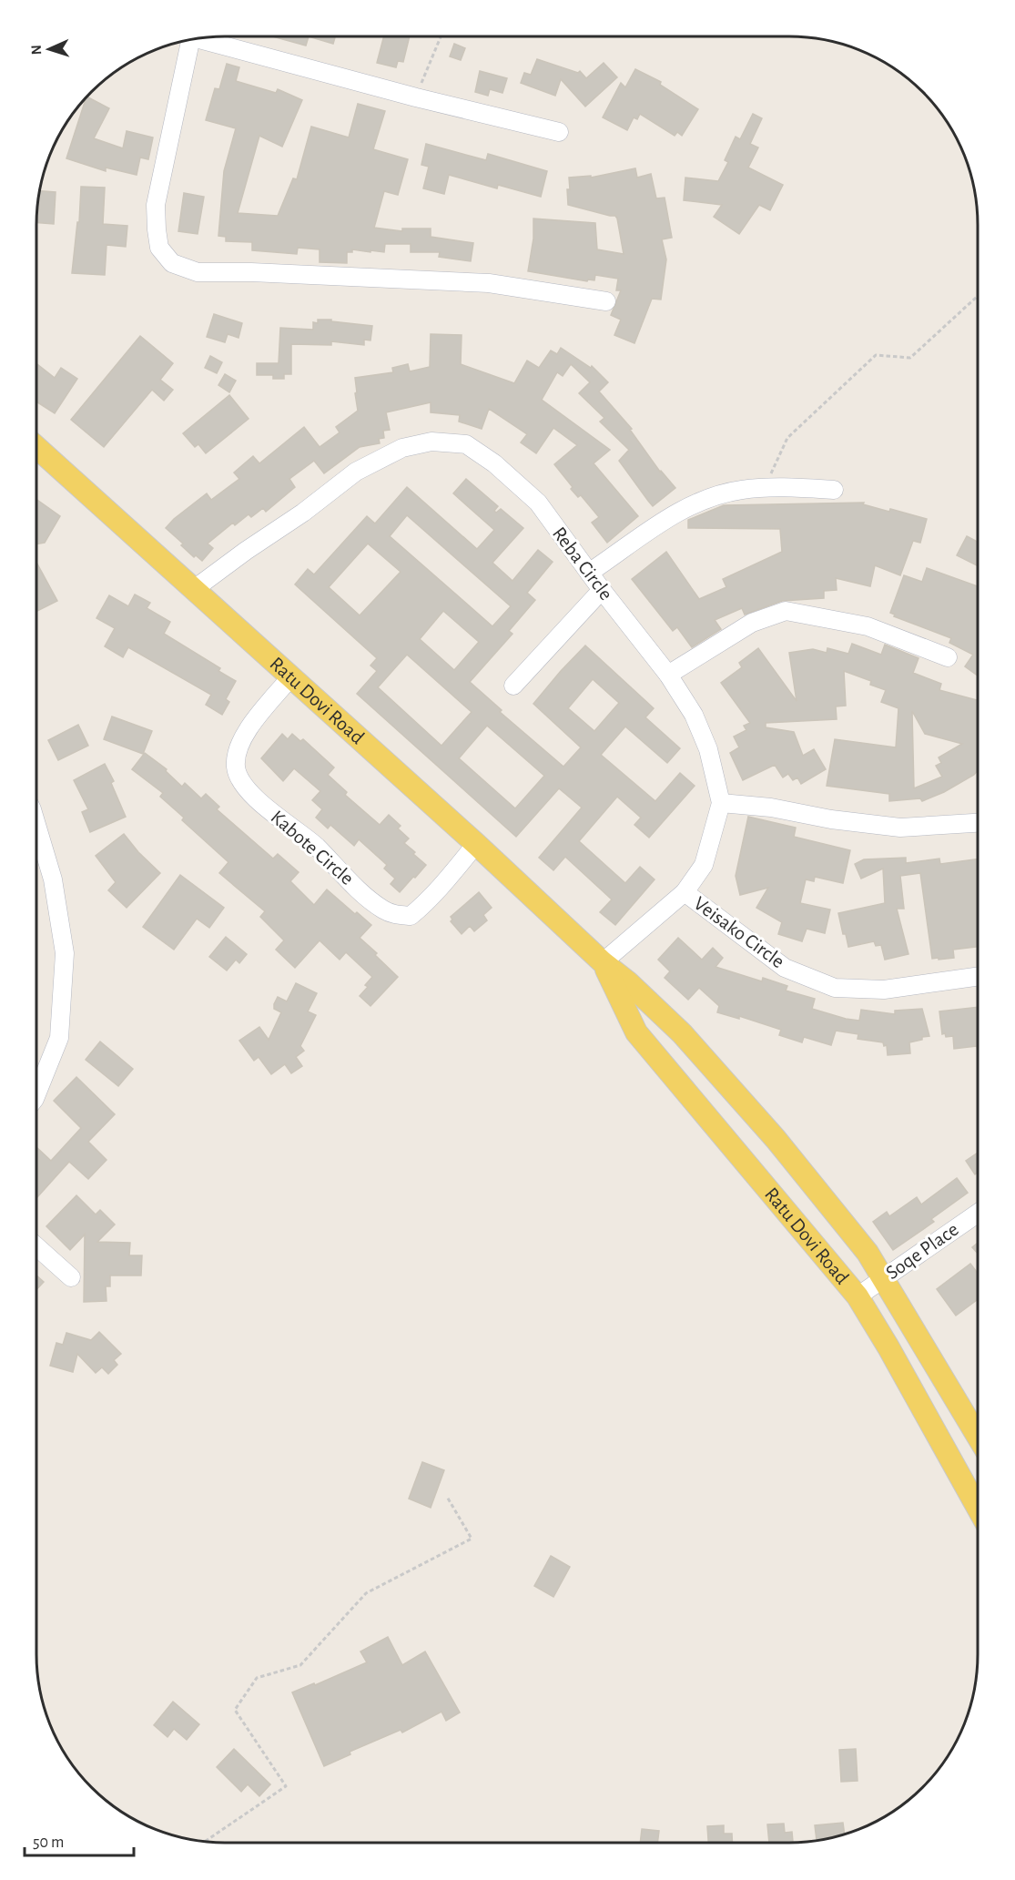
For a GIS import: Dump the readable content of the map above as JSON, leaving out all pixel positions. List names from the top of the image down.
{
  "streets": {
    "main road": ["Ratu Dovi Road"],
    "street": [
      "Reba Circle",
      "Kabote Circle",
      "Veisako Circle",
      "Soqe Place"
    ]
  },
  "crossings": [
    ["Reba Circle", "Ratu Dovi Road"],
    ["Reba Circle", "Veisako Circle"],
    ["Ratu Dovi Road", "Kabote Circle"],
    ["Ratu Dovi Road", "Soqe Place"]
  ],
  "scale_bar": "50 m",
  "north": "left"
}
